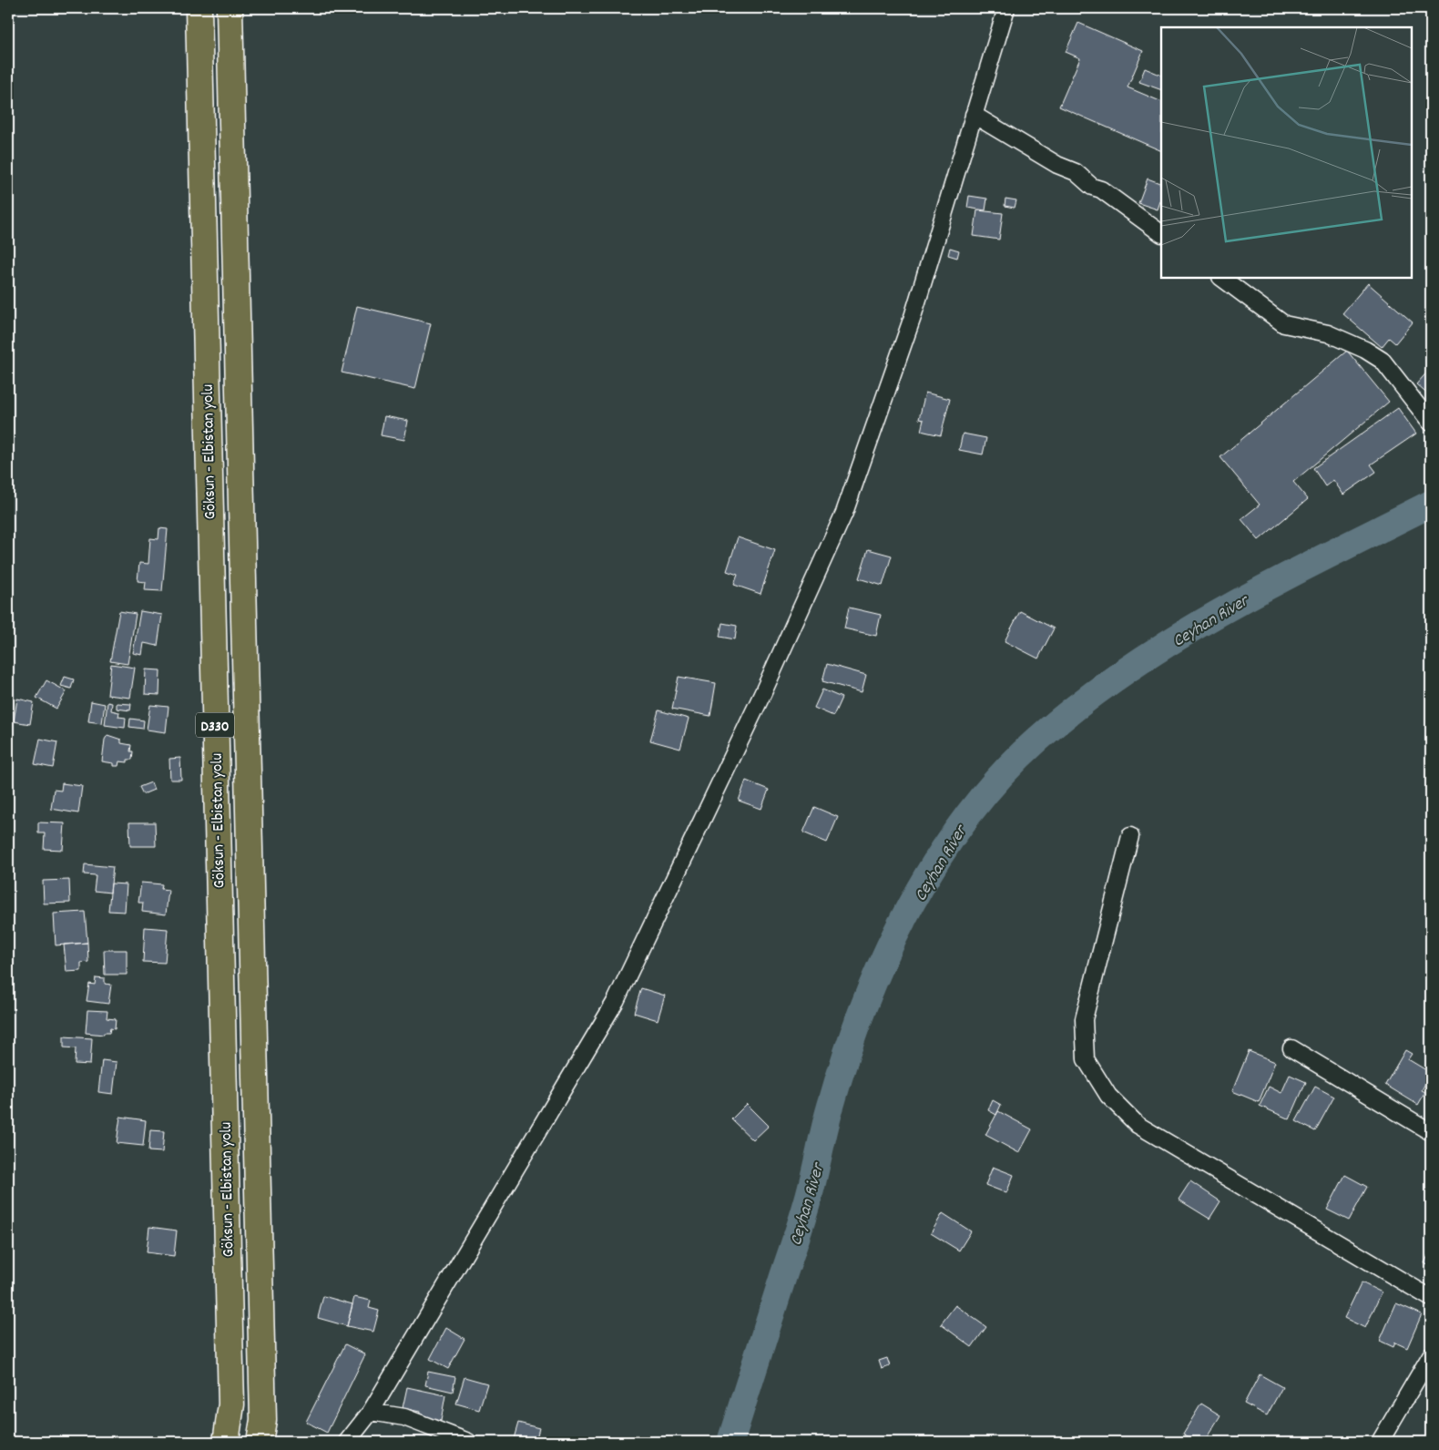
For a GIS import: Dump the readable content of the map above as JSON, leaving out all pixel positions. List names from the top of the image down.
{
  "streets": {
    "highway": ["Göksun - Elbistan yolu", "D330"]
  },
  "water": ["Ceyhan River"]
}
